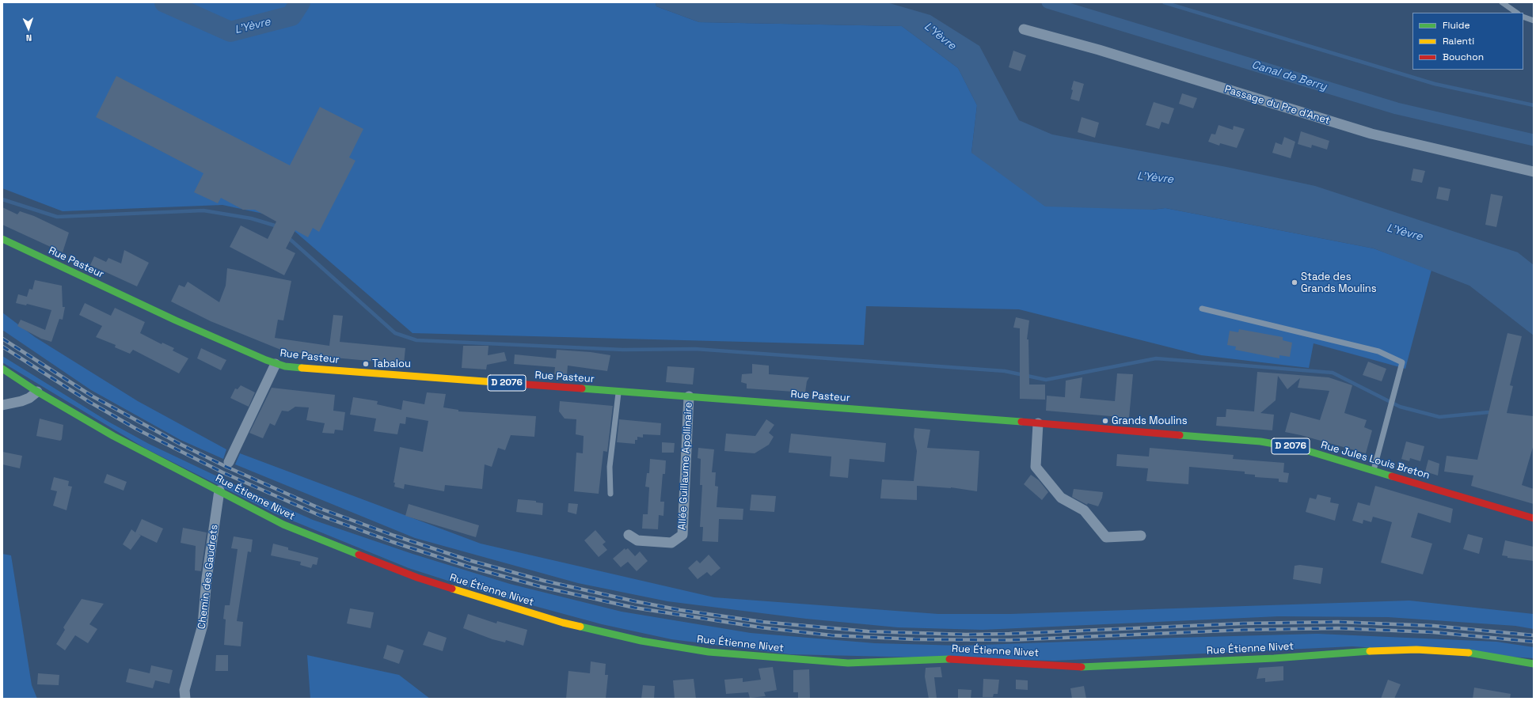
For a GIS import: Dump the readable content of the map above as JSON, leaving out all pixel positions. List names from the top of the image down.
{
  "streets": {
    "street": [
      "Passage du Pre d’Anet",
      "Rue Pasteur",
      "D 2076",
      "Rue Jules Louis Breton",
      "Allée Guillaume Apollinaire",
      "Rue Étienne Nivet",
      "Chemin des Gaudrets"
    ]
  },
  "crossings": [
    ["Rue Pasteur", "Rue Jules Louis Breton"],
    ["Rue Pasteur", "Allée Guillaume Apollinaire"],
    ["Rue Étienne Nivet", "Chemin des Gaudrets"]
  ],
  "water": ["L'Yèvre", "Canal de Berry"],
  "places": ["Stade des Grands Moulins", "Tabalou", "Grands Moulins"],
  "legend": ["Fluide", "Ralenti", "Bouchon"],
  "north": "bottom"
}
